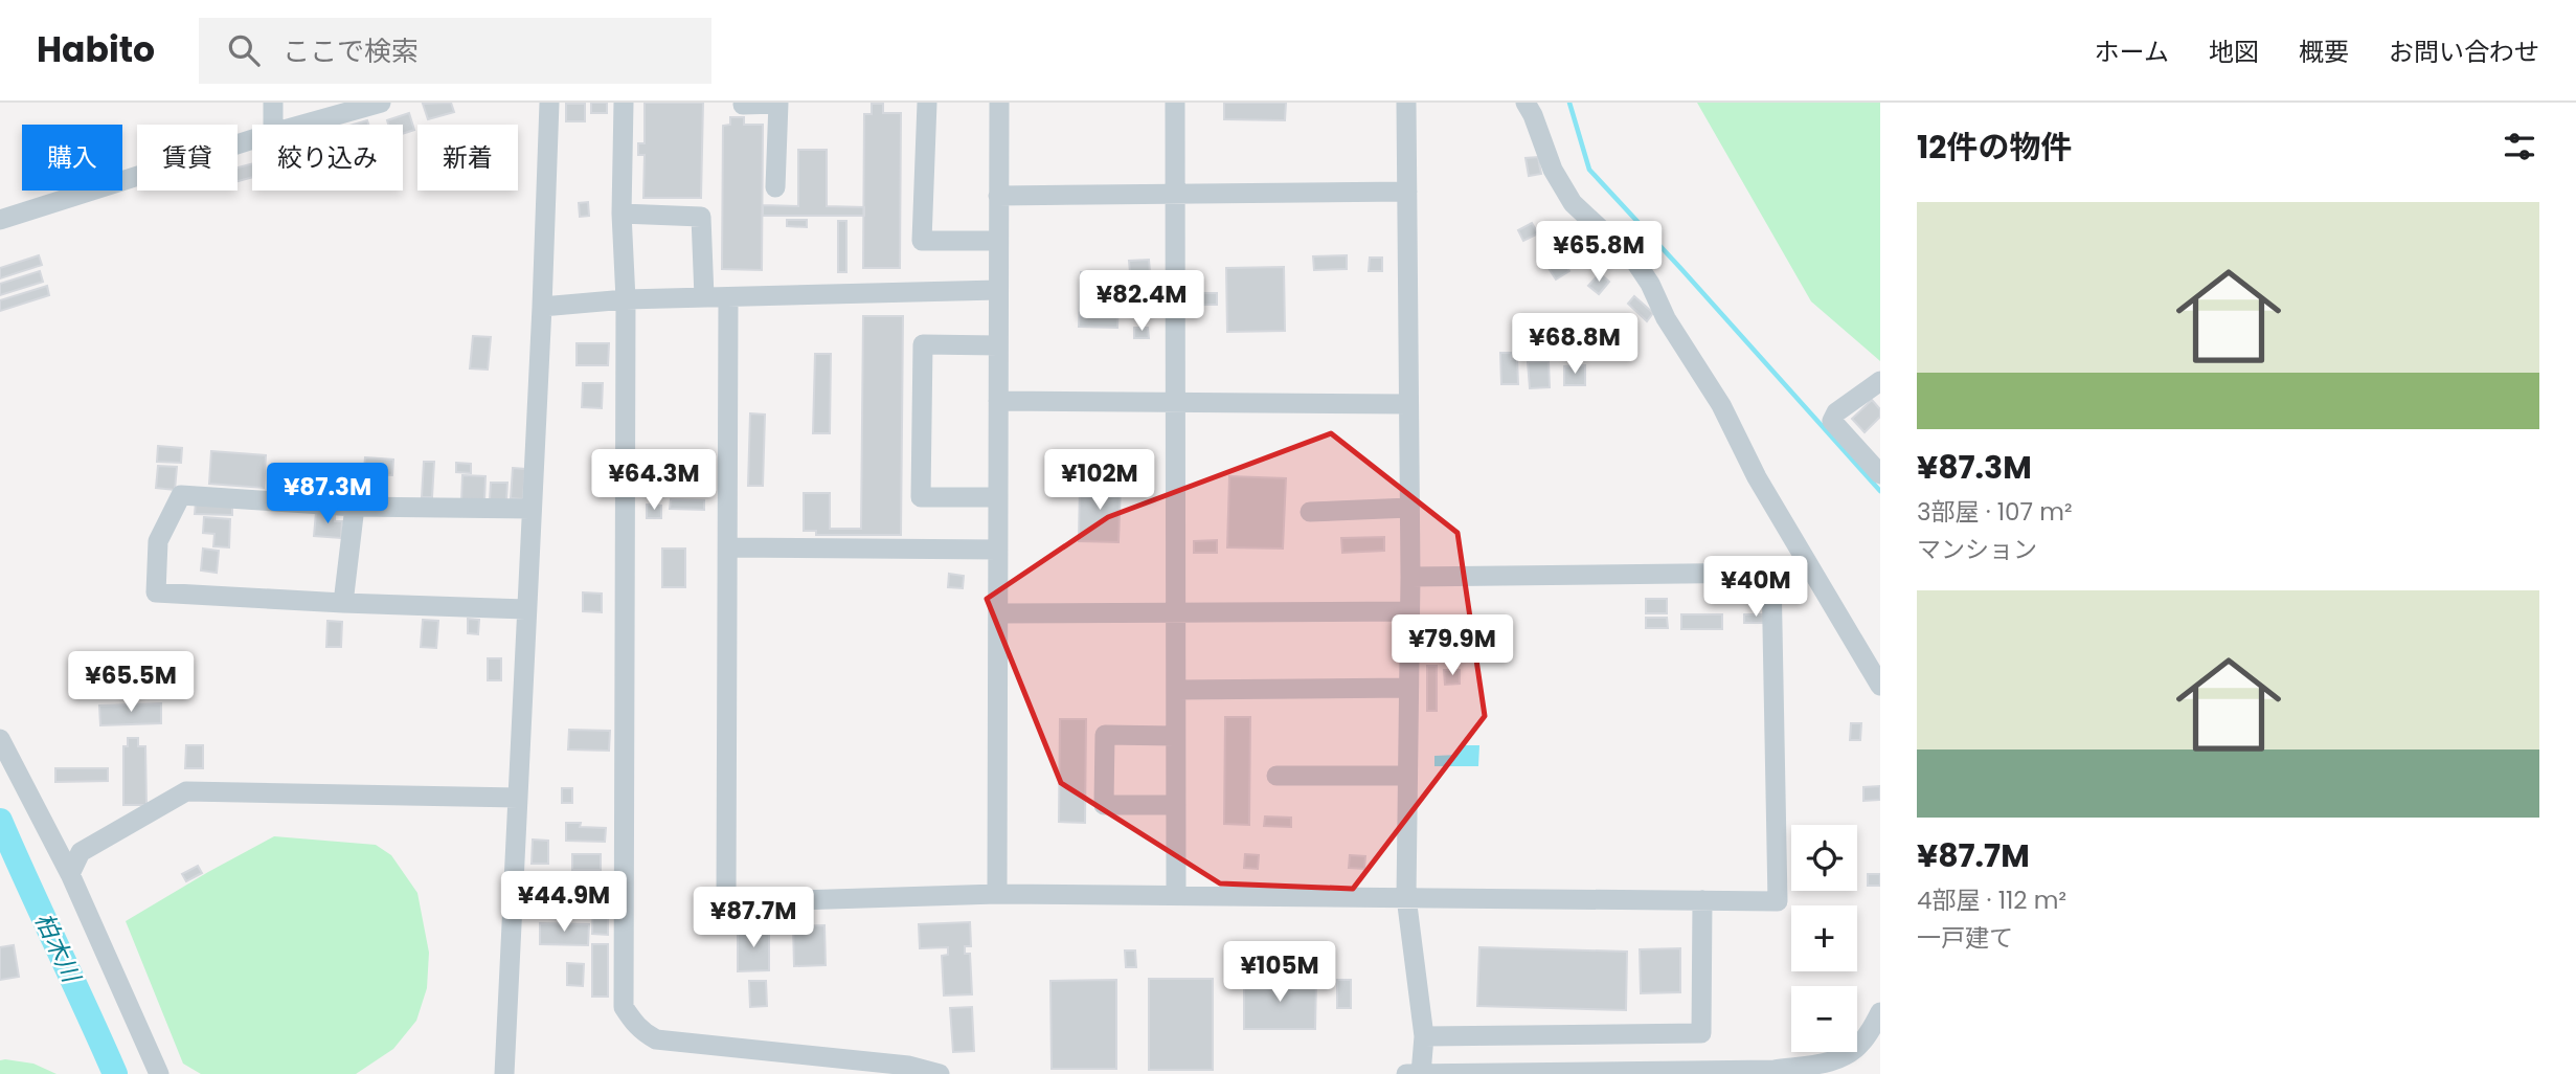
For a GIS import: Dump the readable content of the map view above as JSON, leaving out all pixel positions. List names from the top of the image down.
{
  "water": ["柏木川"],
  "page": {
    "header": "Habito",
    "search": "ここで検索",
    "nav": [
      "ホーム",
      "地図",
      "概要",
      "お問い合わせ"
    ],
    "heading": "12件の物件",
    "chip": [
      "購入",
      "賃貸",
      "絞り込み",
      "新着"
    ],
    "list": [
      {
        "name": "¥87.3M",
        "note": "3部屋 · 107 m² · マンション"
      },
      {
        "name": "¥87.7M",
        "note": "4部屋 · 112 m² · 一戸建て"
      }
    ],
    "price": [
      "¥65.8M",
      "¥82.4M",
      "¥68.8M",
      "¥64.3M",
      "¥102M",
      "¥87.3M",
      "¥40M",
      "¥79.9M",
      "¥65.5M",
      "¥44.9M",
      "¥87.7M",
      "¥105M"
    ],
    "map_buttons": ["+", "−"]
  }
}
